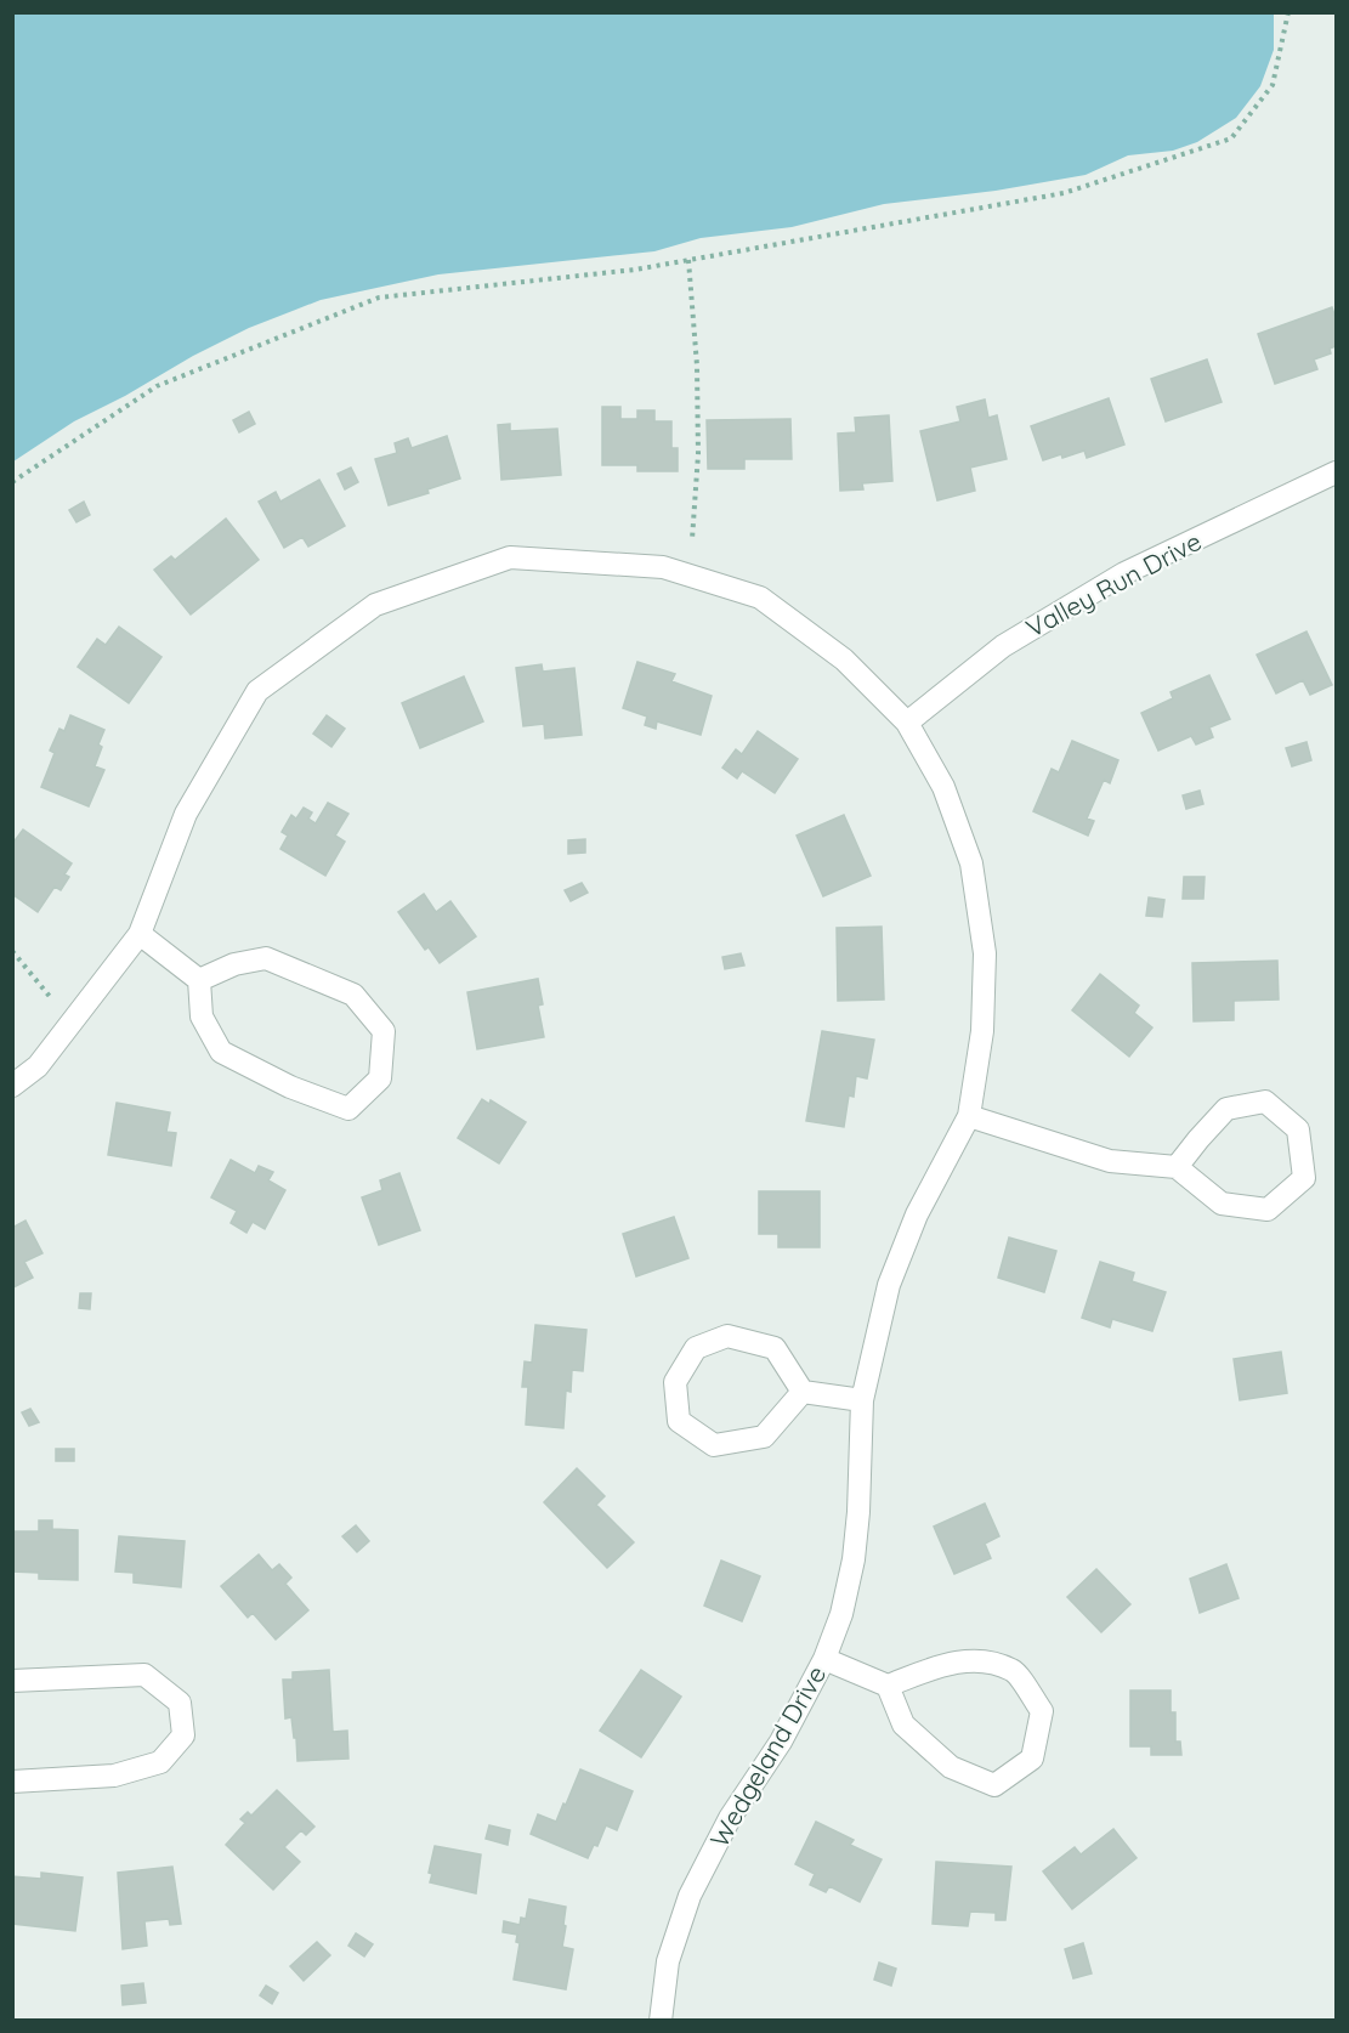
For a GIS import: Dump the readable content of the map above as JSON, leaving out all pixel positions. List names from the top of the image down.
{
  "streets": {
    "street": ["Valley Run Drive", "Wedgeland Drive"]
  },
  "crossings": [
    ["Valley Run Drive", "Wedgeland Drive"]
  ]
}
